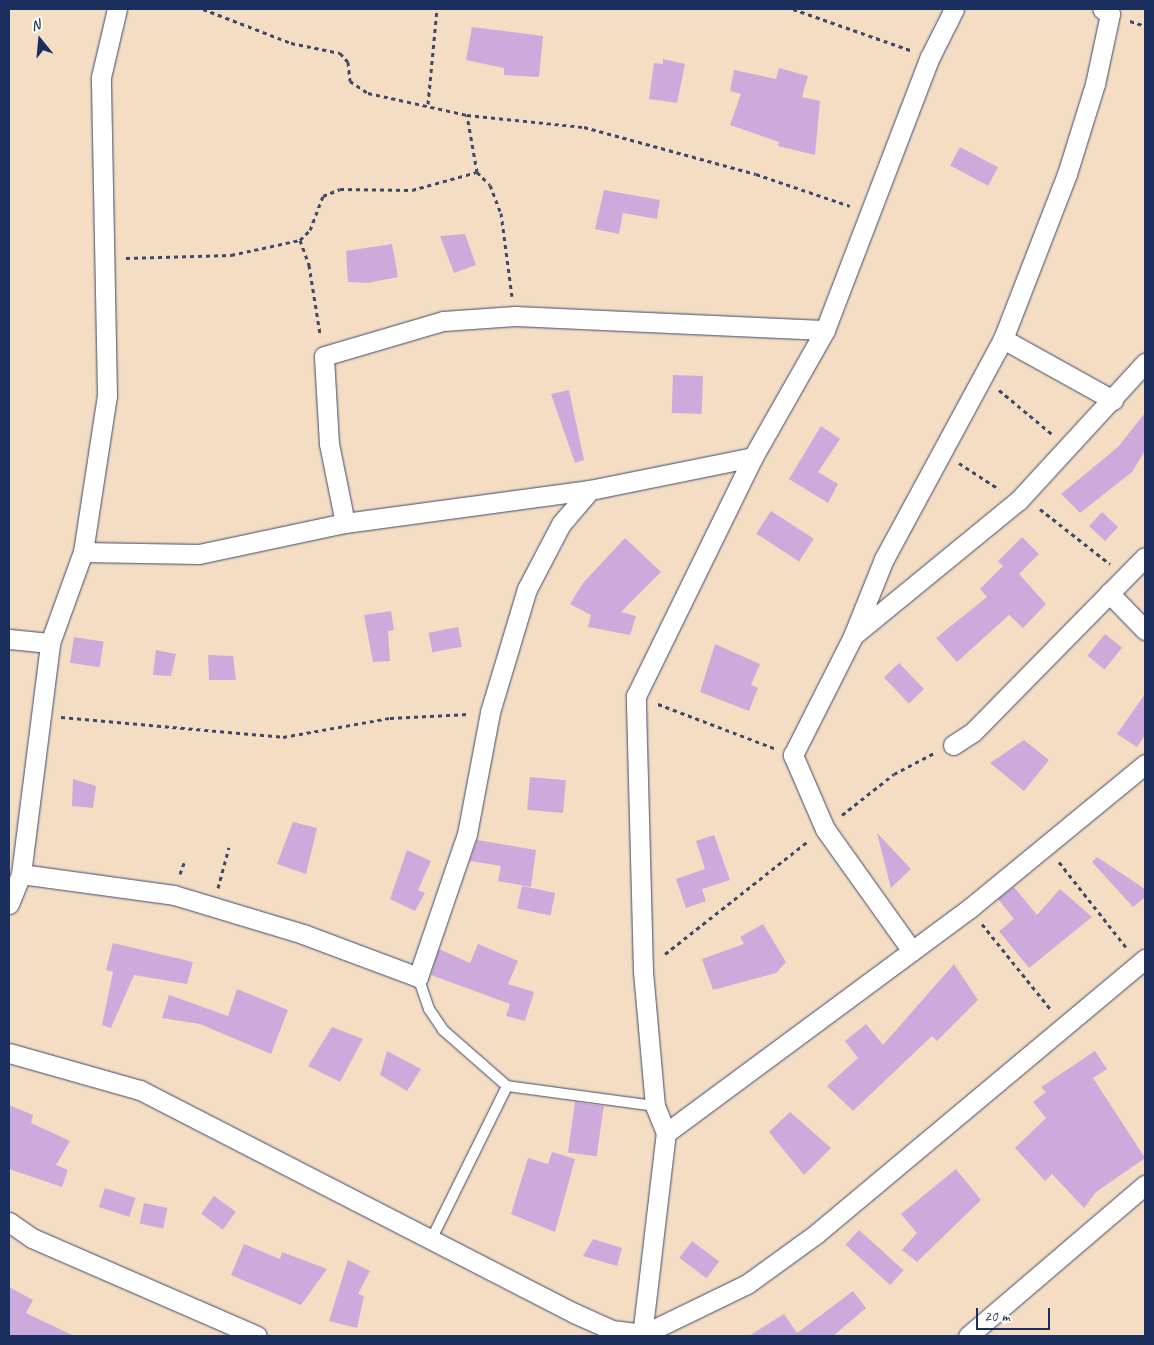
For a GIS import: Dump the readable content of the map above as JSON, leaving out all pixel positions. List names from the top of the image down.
{
  "scale_bar": "20 m",
  "north": "top"
}
